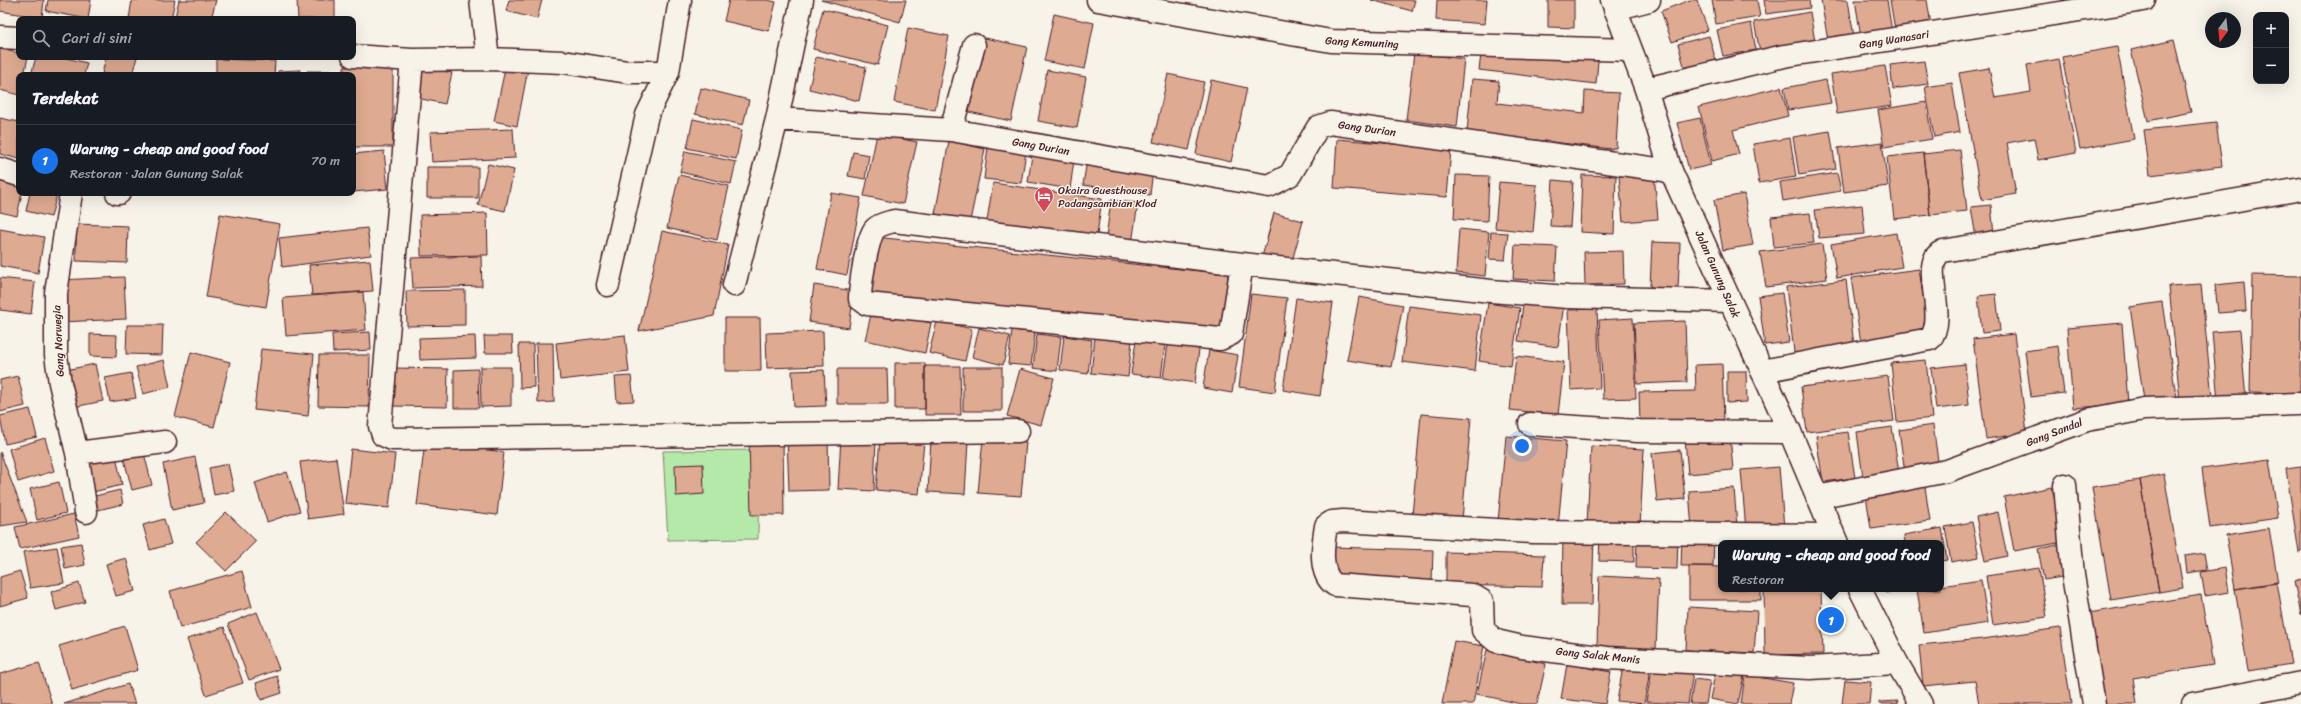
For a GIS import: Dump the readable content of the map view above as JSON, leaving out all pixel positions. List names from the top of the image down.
{
  "streets": {
    "street": [
      "Gang Wanasari",
      "Gang Kemuning",
      "Gang Durian",
      "Jalan Gunung Salak",
      "Gang Norwegia",
      "Gang Sandal",
      "Gang Salak Manis"
    ]
  },
  "crossings": [
    ["Gang Wanasari", "Jalan Gunung Salak"],
    ["Gang Kemuning", "Jalan Gunung Salak"],
    ["Gang Durian", "Jalan Gunung Salak"],
    ["Jalan Gunung Salak", "Gang Sandal"],
    ["Jalan Gunung Salak", "Gang Salak Manis"]
  ],
  "places": {
    "hotel": ["Okaira Guesthouse Padangsambian Klod"]
  },
  "north": "bottom",
  "page": {
    "map_buttons": ["+", "−"],
    "search": "Cari di sini",
    "heading": "Terdekat",
    "list": [
      {
        "mark": "1",
        "name": "Warung - cheap and good food",
        "note": "Restoran · Jalan Gunung Salak",
        "value": "70 m"
      }
    ],
    "popup": ["Warung - cheap and good food", "Restoran"],
    "pins": "1"
  }
}
